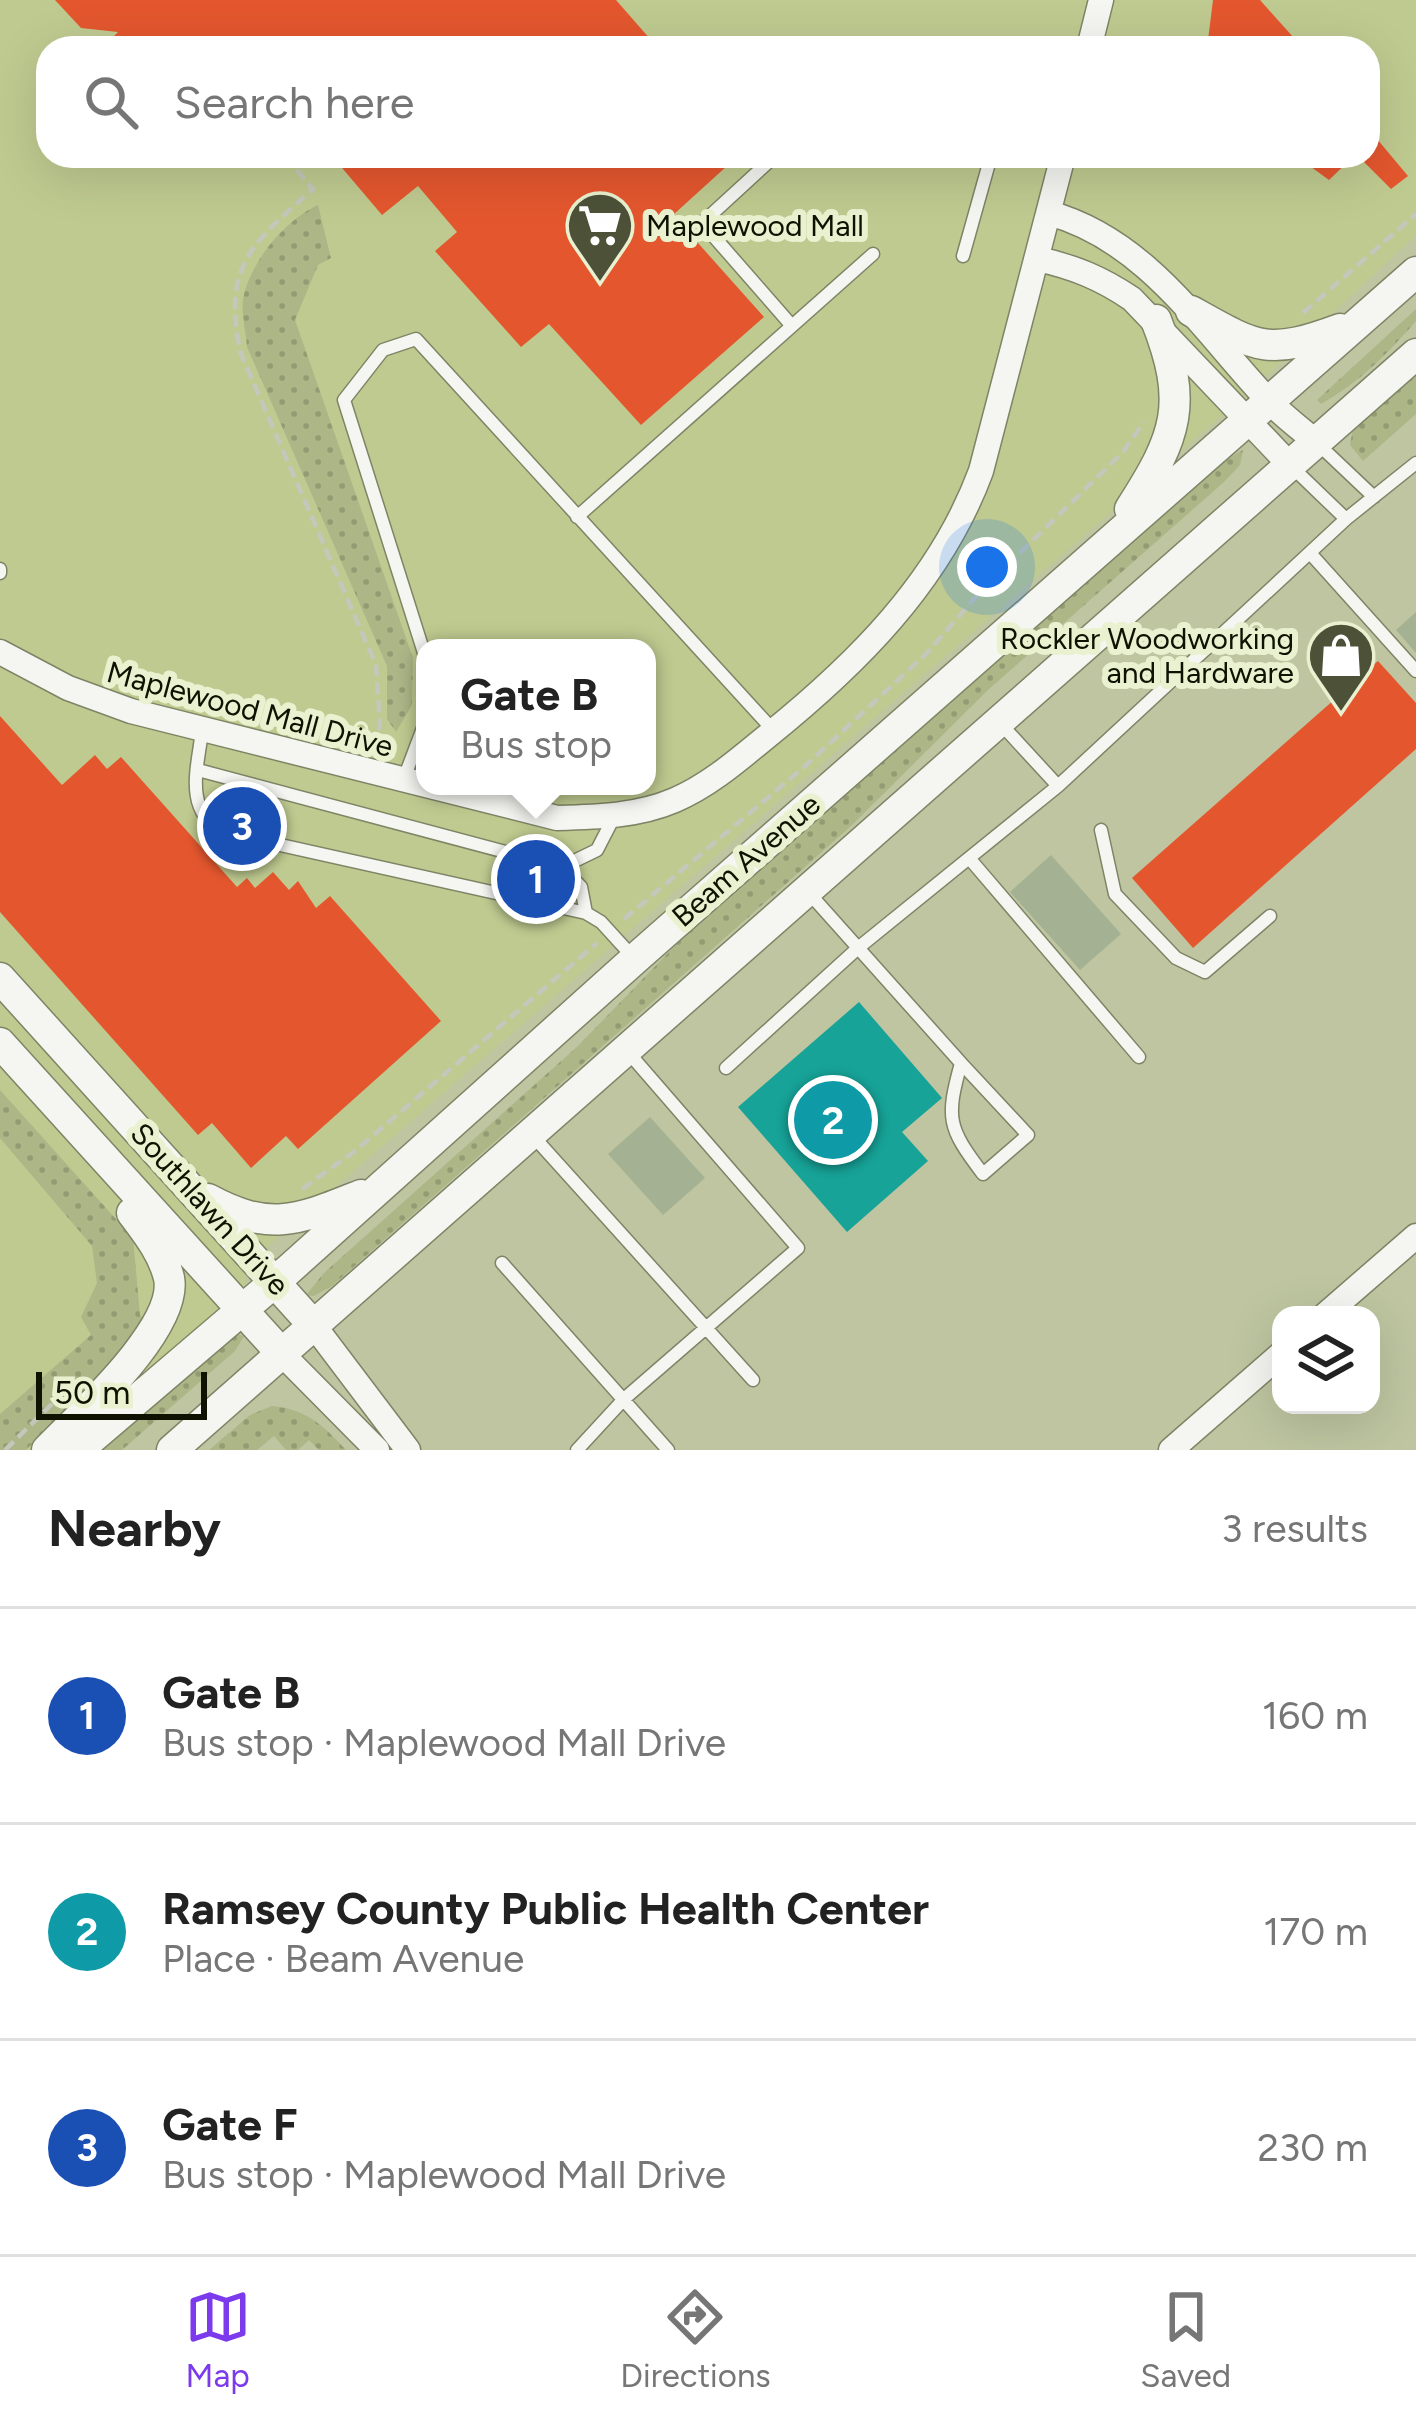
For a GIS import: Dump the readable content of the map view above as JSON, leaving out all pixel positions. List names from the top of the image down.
{
  "streets": {
    "street": ["Maplewood Mall Drive", "Beam Avenue", "Southlawn Drive"]
  },
  "crossings": [
    ["Beam Avenue", "Southlawn Drive"]
  ],
  "places": {
    "supermarket": ["Maplewood Mall"],
    "shop": ["Rockler Woodworking and Hardware"]
  },
  "scale_bar": "50 m",
  "page": {
    "search": "Search here",
    "popup": ["Gate B", "Bus stop"],
    "pins": ["3", "1", "2"],
    "scale": "50 m",
    "heading": ["Nearby", "3 results"],
    "list": [
      {
        "mark": "1",
        "name": "Gate B",
        "note": "Bus stop · Maplewood Mall Drive",
        "value": "160 m"
      },
      {
        "mark": "2",
        "name": "Ramsey County Public Health Center",
        "note": "Place · Beam Avenue",
        "value": "170 m"
      },
      {
        "mark": "3",
        "name": "Gate F",
        "note": "Bus stop · Maplewood Mall Drive",
        "value": "230 m"
      }
    ],
    "nav": ["Map", "Directions", "Saved"]
  }
}
